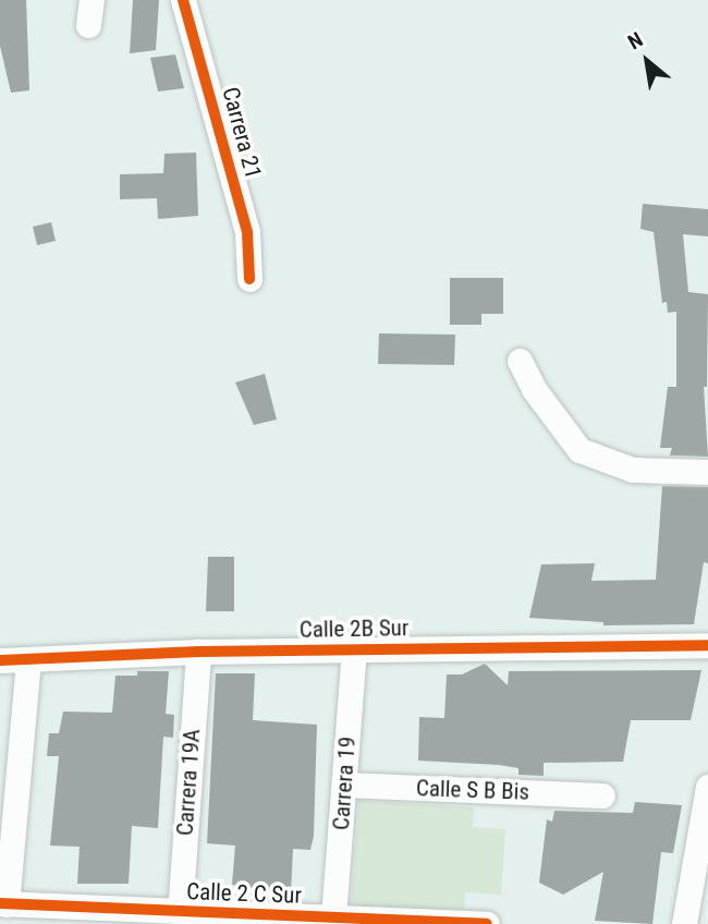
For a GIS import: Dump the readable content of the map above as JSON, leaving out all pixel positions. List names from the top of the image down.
{
  "streets": {
    "street": [
      "Carrera 21",
      "Calle 2B Sur",
      "Carrera 19A",
      "Carrera 19",
      "Calle S B Bis",
      "Calle 2 C Sur"
    ]
  },
  "crossings": [
    ["Calle 2B Sur", "Carrera 19A"],
    ["Calle 2B Sur", "Carrera 19"],
    ["Carrera 19A", "Calle 2 C Sur"],
    ["Carrera 19", "Calle S B Bis"],
    ["Carrera 19", "Calle 2 C Sur"]
  ],
  "north": "top left"
}
